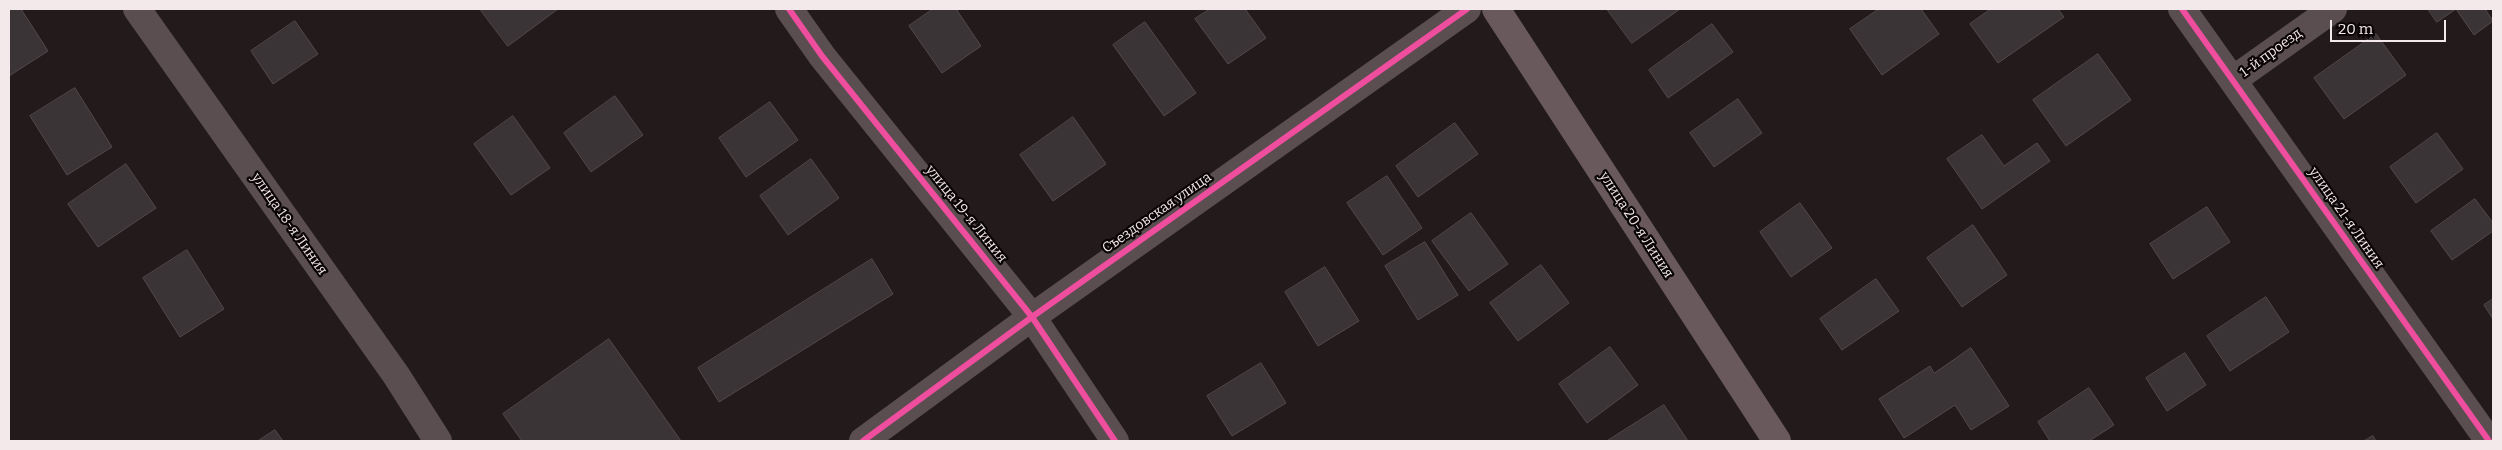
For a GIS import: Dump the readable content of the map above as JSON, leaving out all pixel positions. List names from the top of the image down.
{
  "streets": {
    "main road": ["улица 20-я Линия"],
    "street": [
      "1-й проезд",
      "Съездовская улица",
      "улица 19-я Линия",
      "улица 21-я Линия",
      "улица 18-я Линия"
    ]
  },
  "crossings": [
    ["1-й проезд", "улица 21-я Линия"],
    ["Съездовская улица", "улица 19-я Линия"]
  ],
  "scale_bar": "20 m"
}
